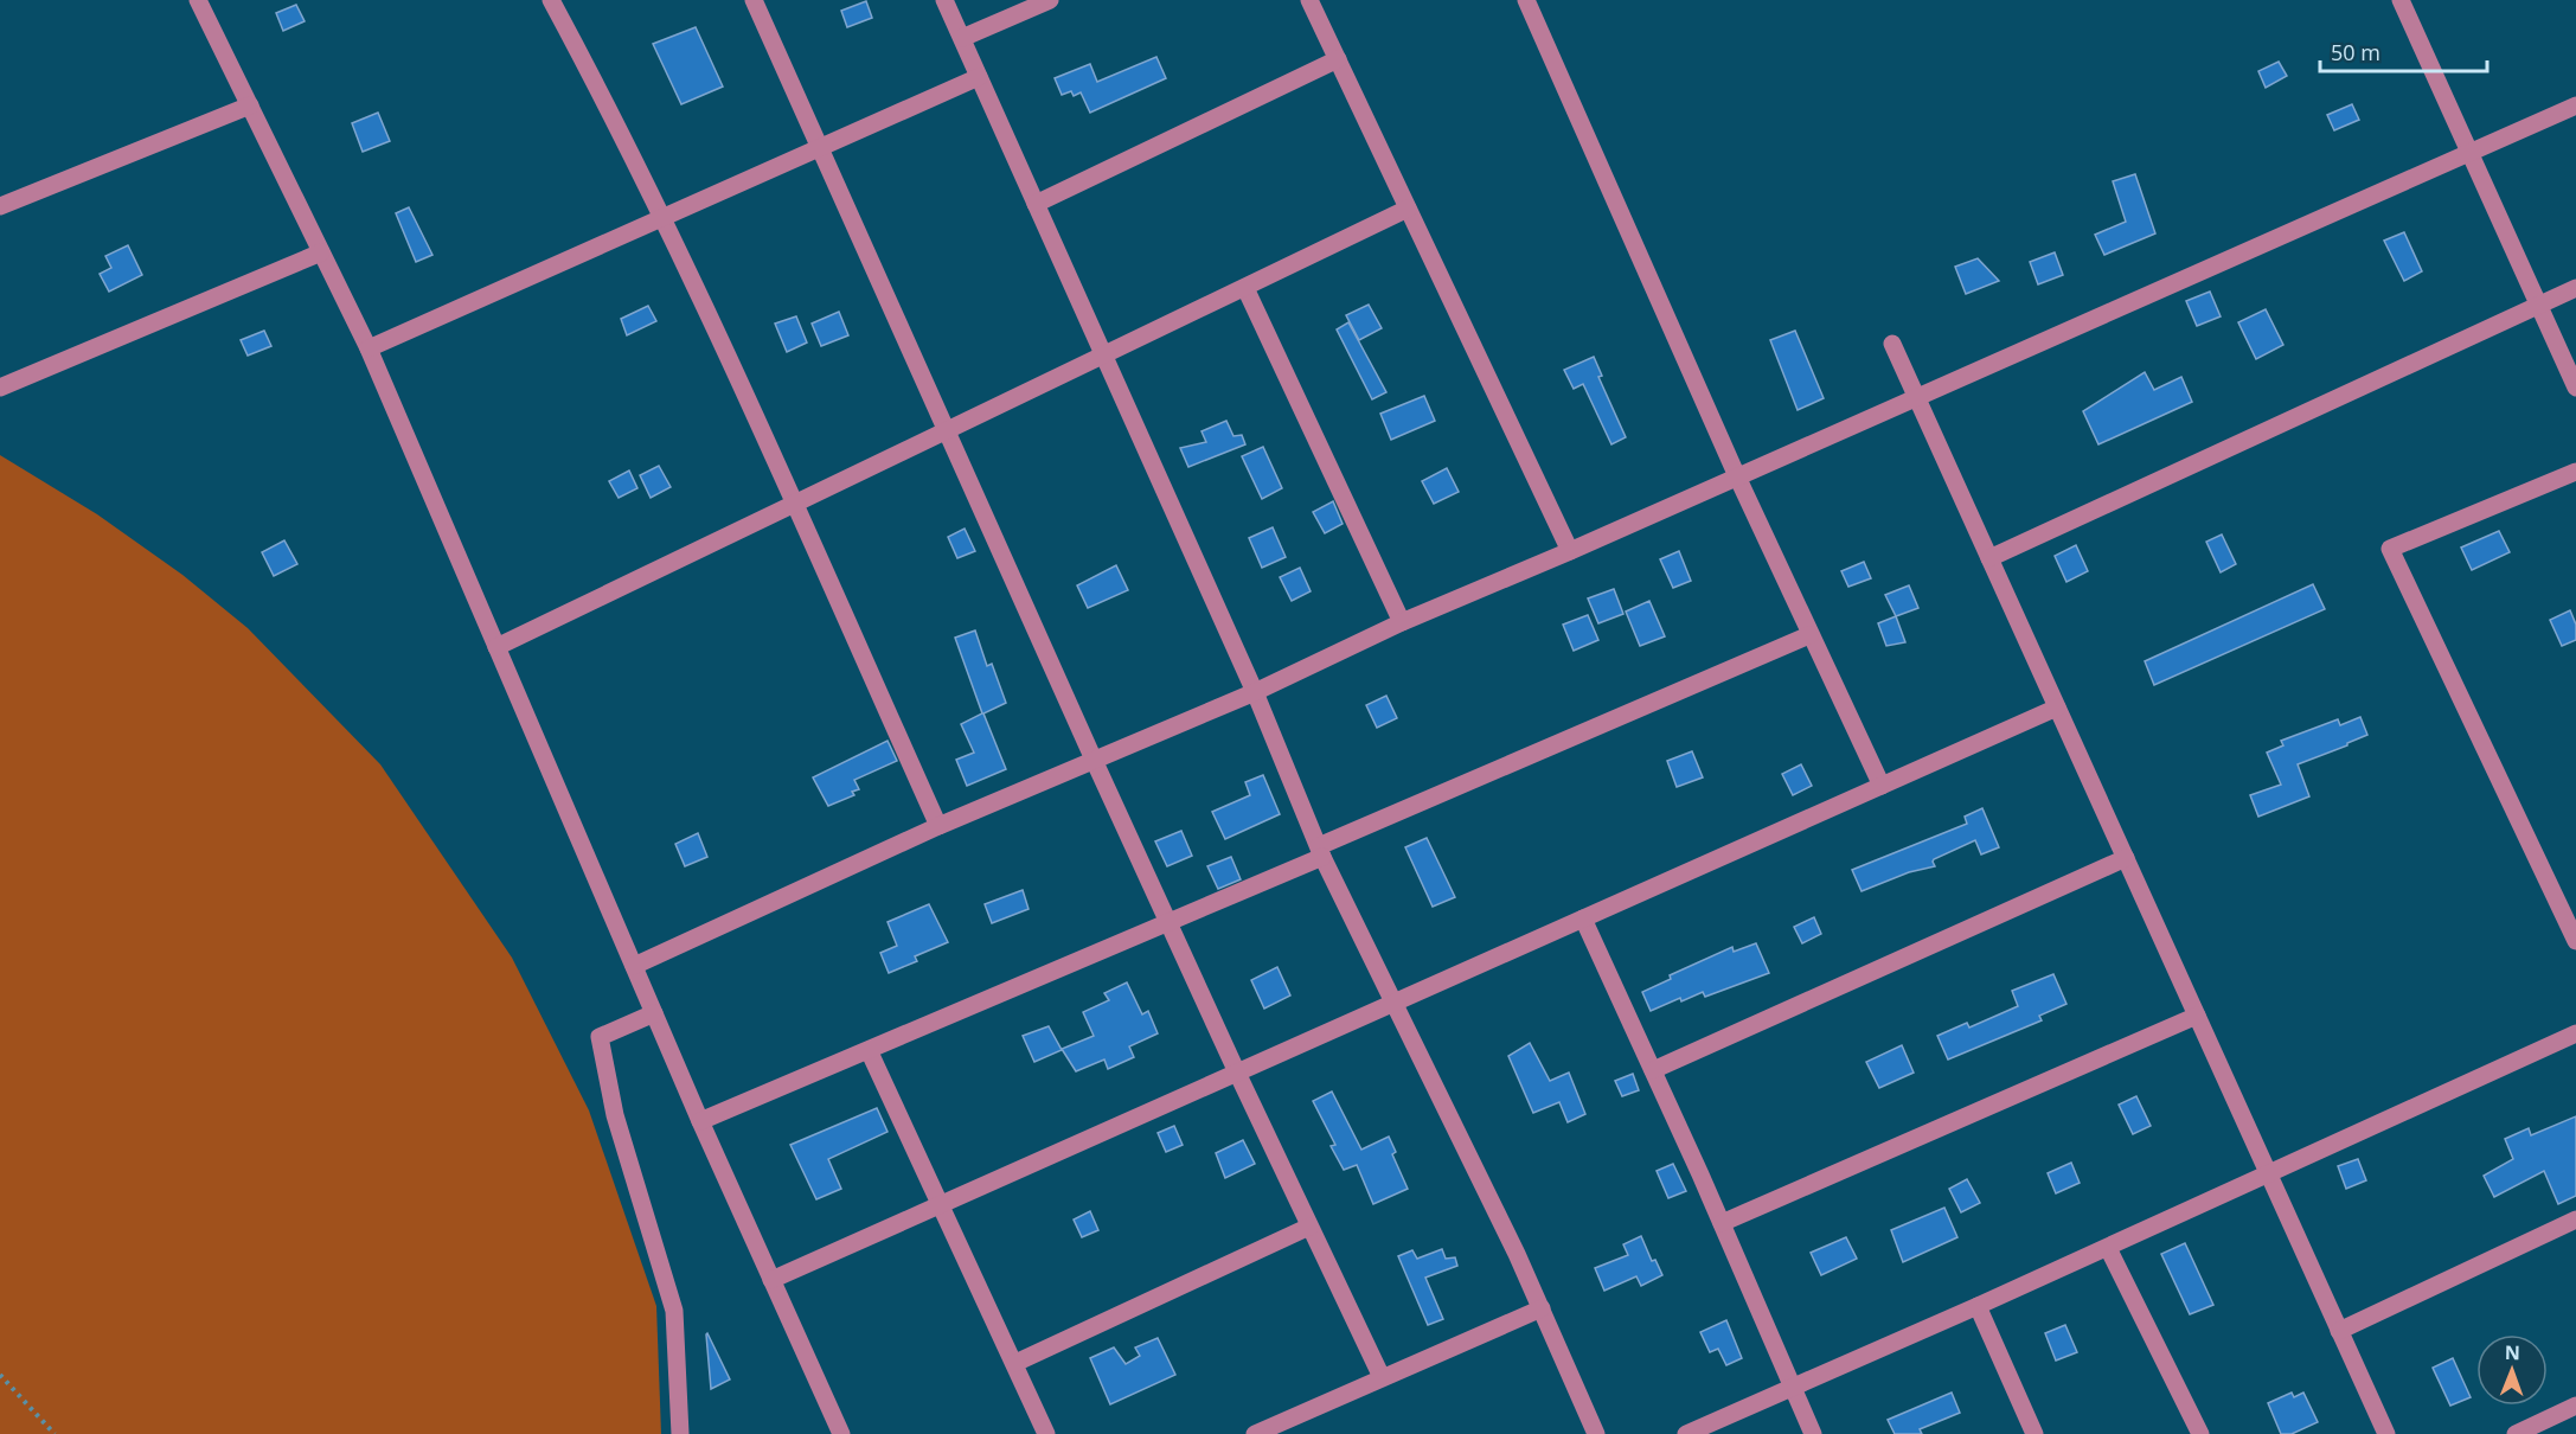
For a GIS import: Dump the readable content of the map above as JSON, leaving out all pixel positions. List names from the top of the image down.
{
  "scale_bar": "50 m",
  "north": "top"
}
